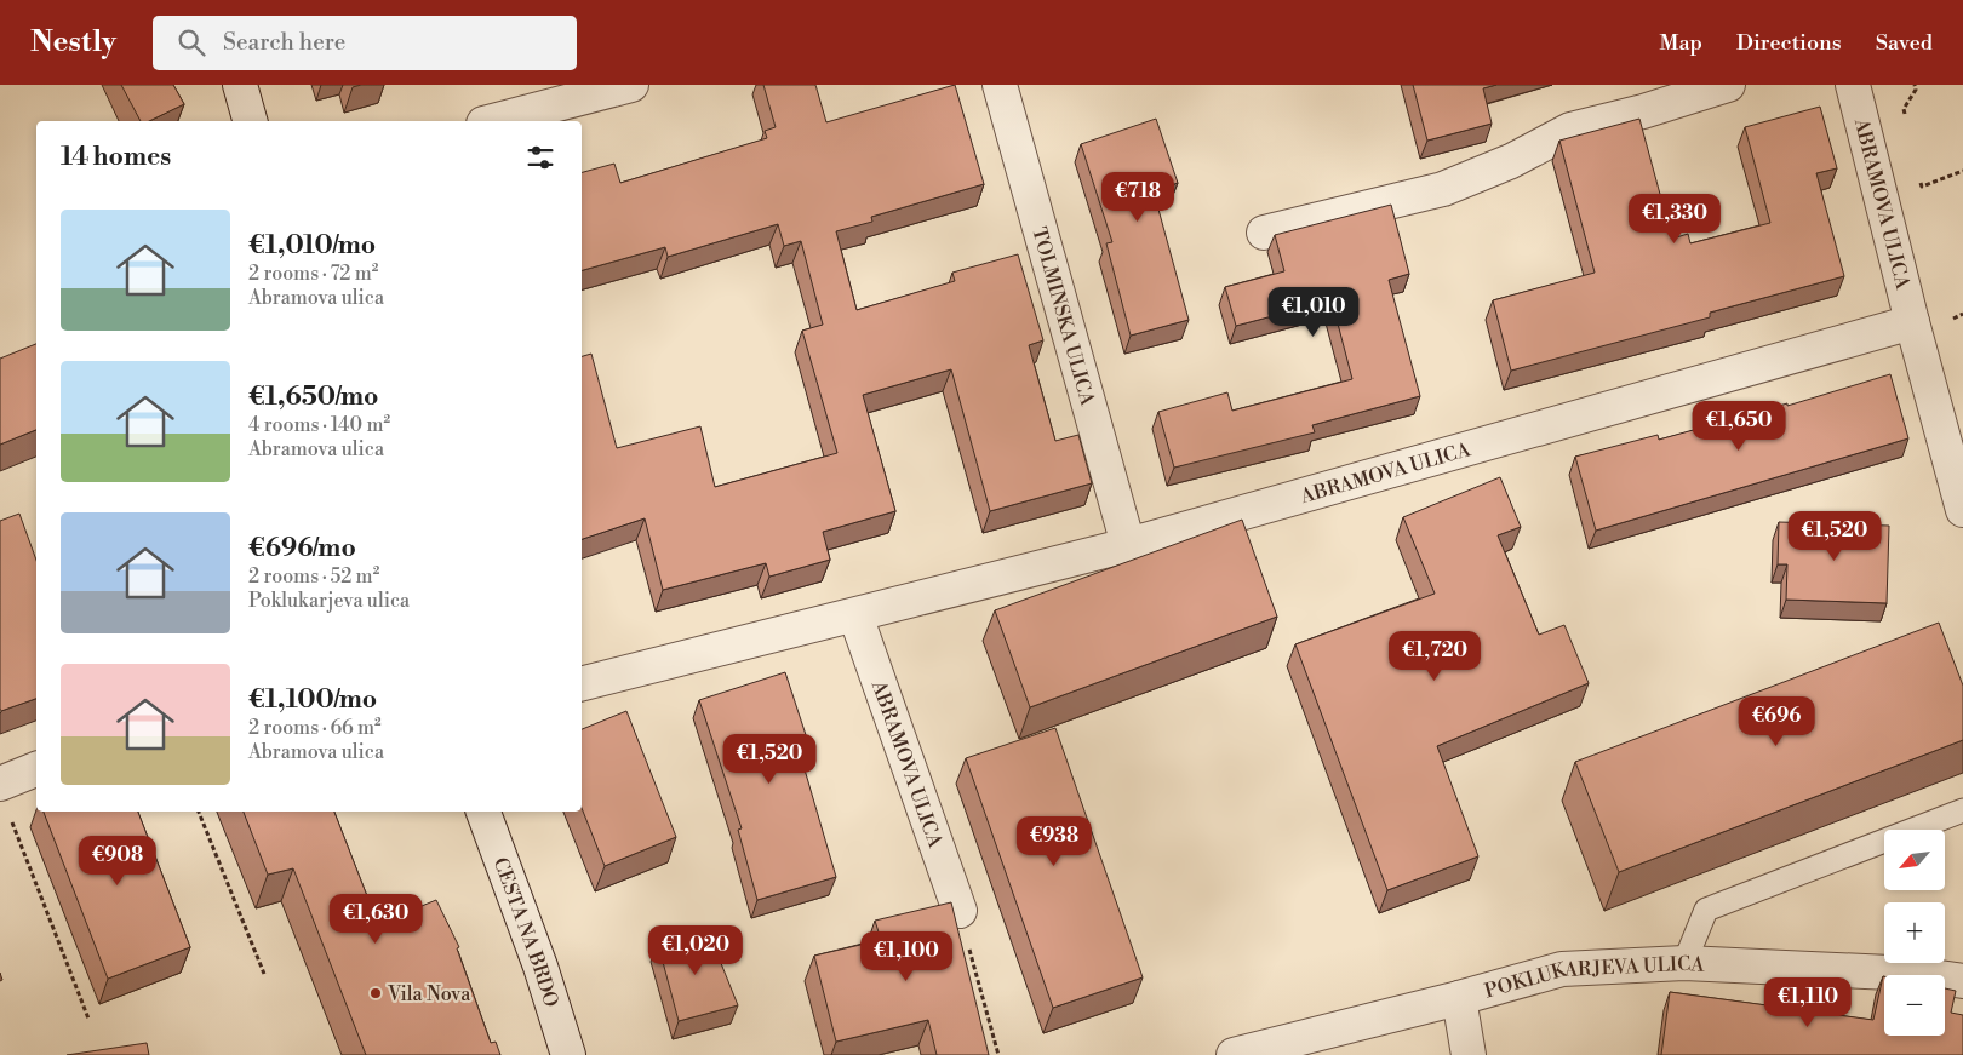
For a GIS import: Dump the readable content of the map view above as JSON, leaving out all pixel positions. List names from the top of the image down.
{
  "streets": {
    "street": [
      "ABRAMOVA ULICA",
      "TOLMINSKA ULICA",
      "CESTA NA BRDO",
      "POKLUKARJEVA ULICA"
    ]
  },
  "crossings": [
    ["ABRAMOVA ULICA", "TOLMINSKA ULICA"]
  ],
  "places": ["Vila Nova"],
  "north": "bottom left",
  "page": {
    "header": "Nestly",
    "search": "Search here",
    "nav": ["Map", "Directions", "Saved"],
    "heading": "14 homes",
    "price": [
      "€718",
      "€1,330",
      "€1,010",
      "€1,650",
      "€1,520",
      "€1,720",
      "€696",
      "€1,520",
      "€938",
      "€908",
      "€1,630",
      "€1,020",
      "€1,100",
      "€1,110"
    ],
    "list": [
      {
        "name": "€1,010/mo",
        "note": "2 rooms · 72 m² · Abramova ulica"
      },
      {
        "name": "€1,650/mo",
        "note": "4 rooms · 140 m² · Abramova ulica"
      },
      {
        "name": "€696/mo",
        "note": "2 rooms · 52 m² · Poklukarjeva ulica"
      },
      {
        "name": "€1,100/mo",
        "note": "2 rooms · 66 m² · Abramova ulica"
      }
    ],
    "map_buttons": ["+", "−"]
  }
}
